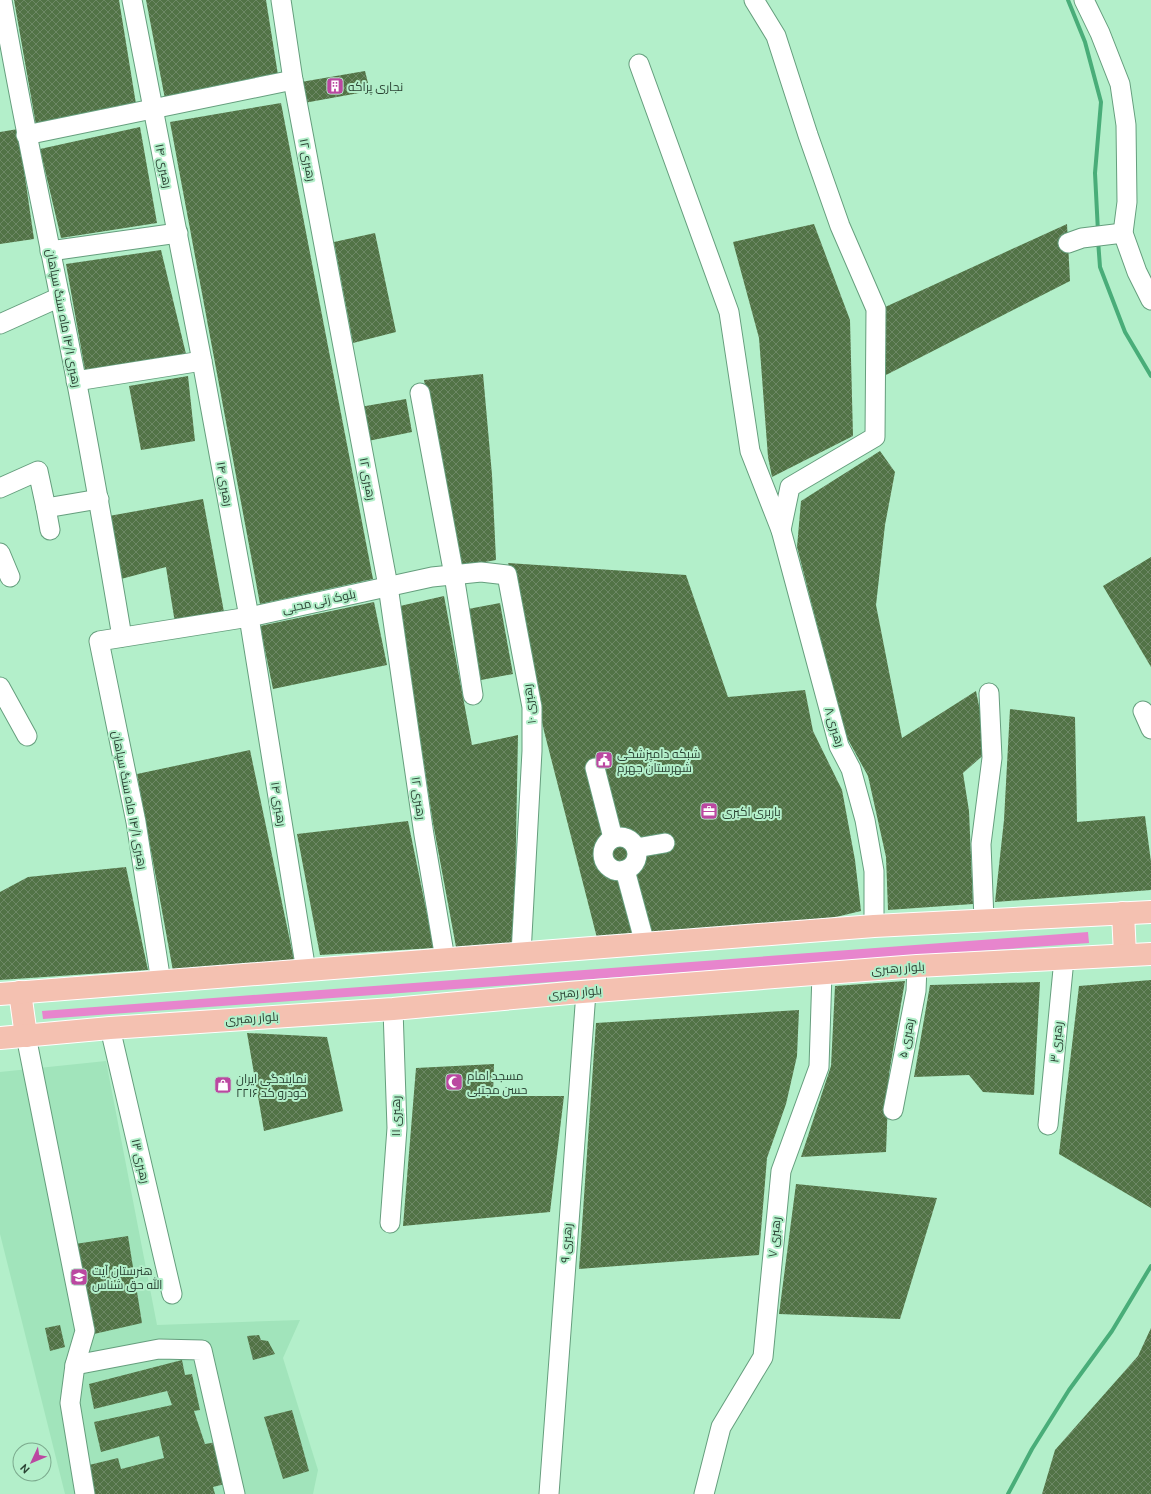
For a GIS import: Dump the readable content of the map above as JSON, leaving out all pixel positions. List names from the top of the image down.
{
  "streets": {
    "main road": ["بلوار رهبری"],
    "street": [
      "رهبری ۱۲",
      "رهبری ۱۴",
      "رهبری ۱۴/۱ ماه سنگ سپاهان",
      "بلوک زنی محبی",
      "رهبری ۱۰",
      "رهبری ۸",
      "رهبری ۵",
      "رهبری ۳",
      "رهبری ۱۱",
      "رهبری ۱۳",
      "رهبری ۷",
      "رهبری ۹"
    ]
  },
  "crossings": [
    ["رهبری ۱۲", "بلوک زنی محبی"],
    ["رهبری ۱۲", "رهبری ۱۰"],
    ["رهبری ۱۴", "رهبری ۱۴/۱ ماه سنگ سپاهان"],
    ["رهبری ۱۴", "بلوک زنی محبی"],
    ["رهبری ۱۴/۱ ماه سنگ سپاهان", "بلوک زنی محبی"],
    ["بلوک زنی محبی", "رهبری ۱۰"],
    ["بلوار رهبری", "رهبری ۵"],
    ["بلوار رهبری", "رهبری ۳"],
    ["بلوار رهبری", "رهبری ۱۱"],
    ["بلوار رهبری", "رهبری ۱۳"],
    ["بلوار رهبری", "رهبری ۷"],
    ["بلوار رهبری", "رهبری ۹"]
  ],
  "places": {
    "building": ["نجاری پراکه"],
    "public building": ["شبکه دامپزشکی شهرستان جهرم"],
    "office": ["باربری اکبری"],
    "mosque": ["مسجد امام حسن مجتبی"],
    "shop": ["نمایندگی ایران خودرو کد ۲۲۱۶"],
    "school or university": ["هنرستان آیت الله حق شناس"]
  },
  "north": "bottom left"
}
